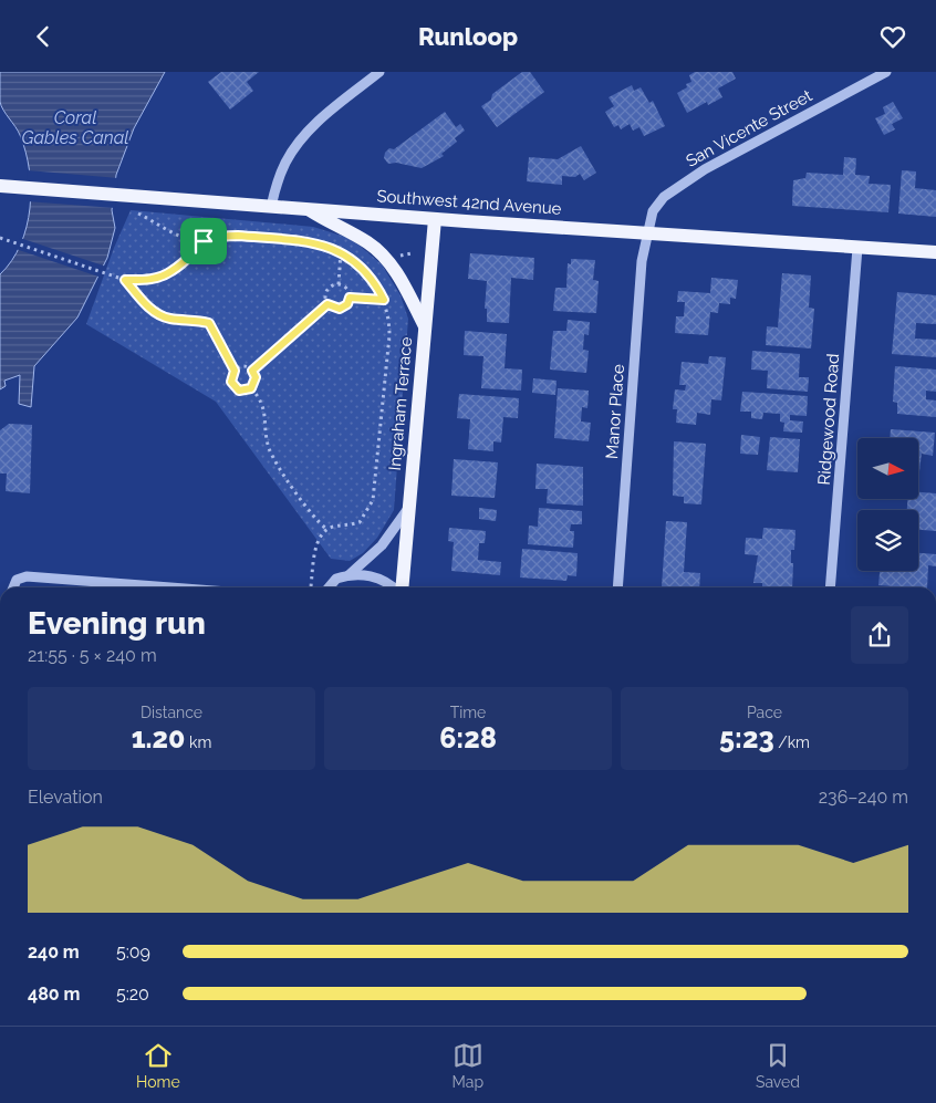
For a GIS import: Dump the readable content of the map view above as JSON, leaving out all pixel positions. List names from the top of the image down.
{
  "streets": {
    "main road": ["Southwest 42nd Avenue", "Ingraham Terrace"],
    "street": ["San Vicente Street", "Manor Place", "Ridgewood Road"]
  },
  "crossings": [
    ["San Vicente Street", "Southwest 42nd Avenue"],
    ["San Vicente Street", "Manor Place"],
    ["Southwest 42nd Avenue", "Ingraham Terrace"],
    ["Southwest 42nd Avenue", "Manor Place"],
    ["Southwest 42nd Avenue", "Ridgewood Road"]
  ],
  "water": ["Coral Gables Canal"],
  "north": "right",
  "page": {
    "header": "Runloop",
    "heading": ["Evening run", "21:55 · 5 × 240 m"],
    "stats": [
      ["Distance", "1.20 km"],
      ["Time", "6:28"],
      ["Pace", "5:23 /km"]
    ],
    "chart": ["Elevation", "236–240 m"],
    "list": [
      {
        "name": "240 m",
        "note": "5:09"
      },
      {
        "name": "480 m",
        "note": "5:20"
      }
    ],
    "tabs": ["Home", "Map", "Saved"]
  }
}
